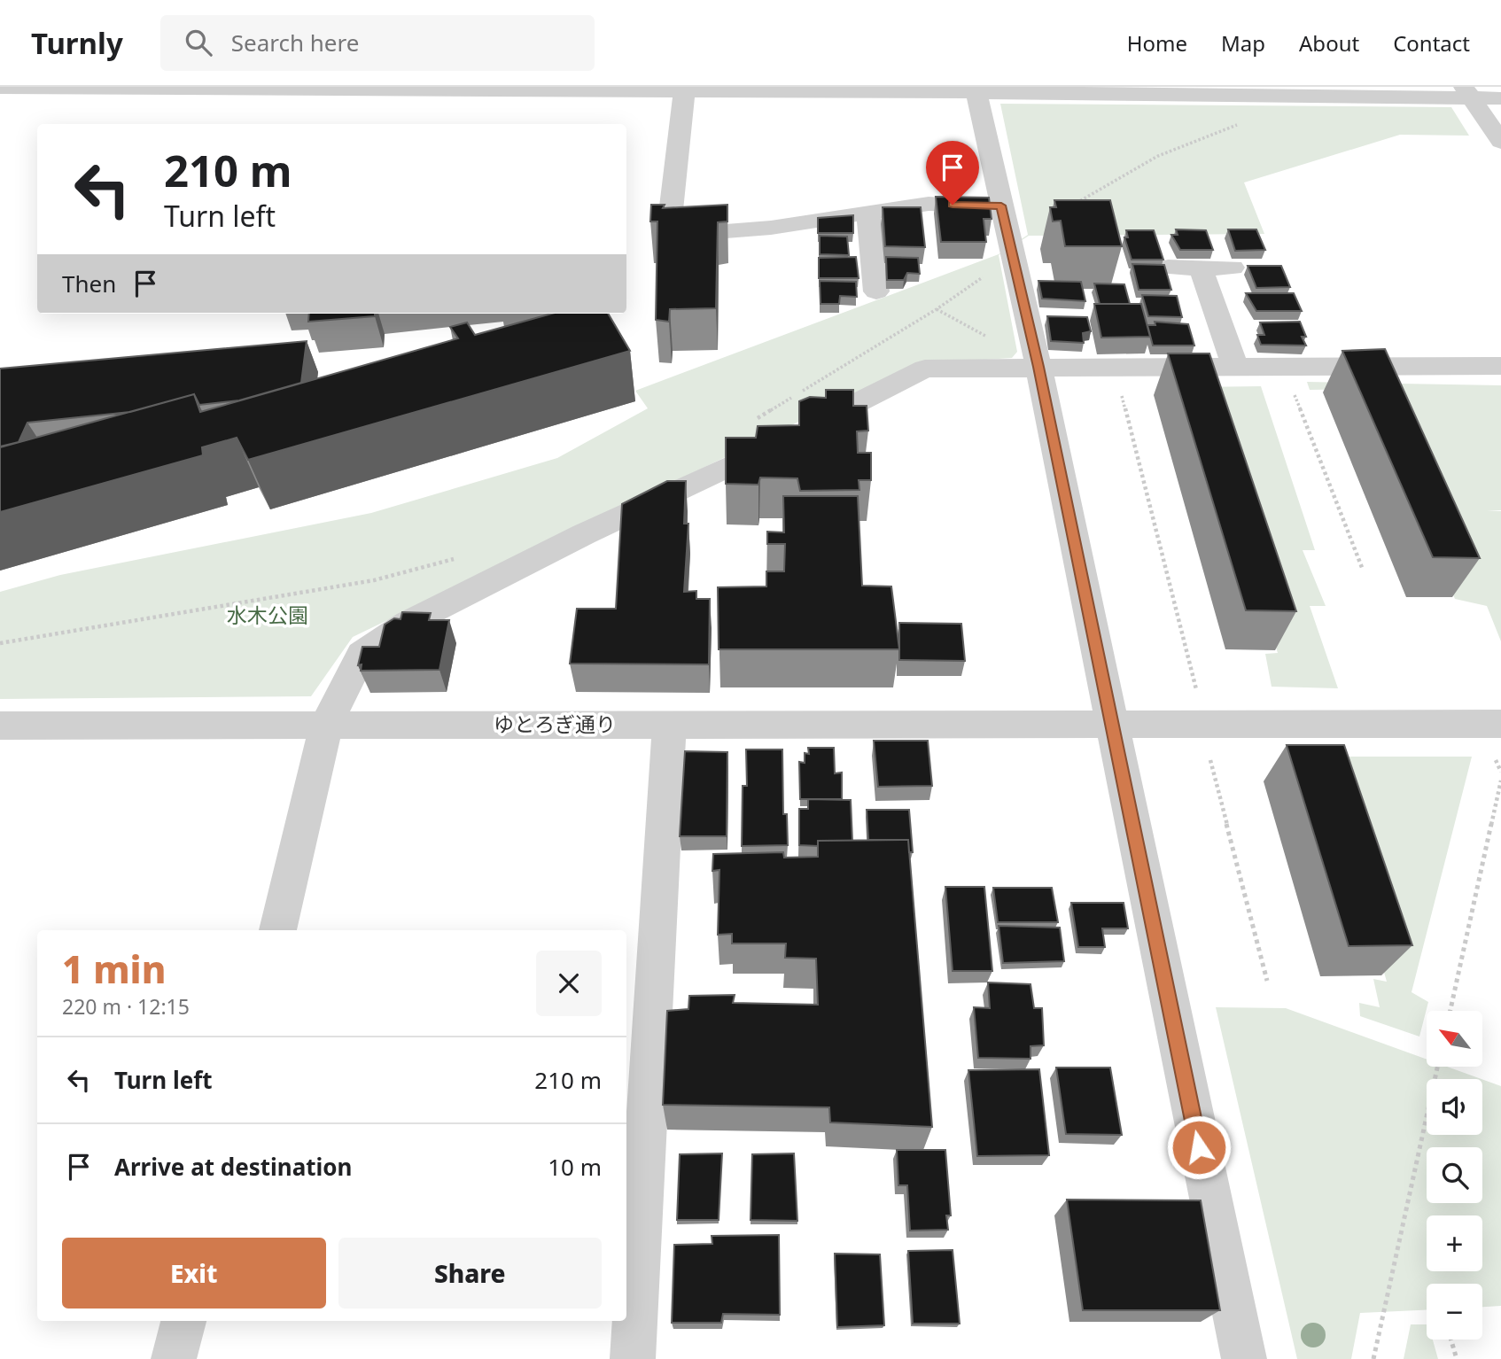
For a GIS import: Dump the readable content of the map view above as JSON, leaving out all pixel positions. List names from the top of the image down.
{
  "streets": {
    "street": ["ゆとろぎ通り"]
  },
  "parks": ["水木公園"],
  "north": "top left",
  "page": {
    "header": "Turnly",
    "search": "Search here",
    "nav": [
      "Home",
      "Map",
      "About",
      "Contact"
    ],
    "turn": ["210 m", "Turn left"],
    "then": "Then",
    "heading": ["1 min", "220 m · 12:15"],
    "map_buttons": ["+", "−"],
    "list": [
      {
        "name": "Turn left",
        "value": "210 m"
      },
      {
        "name": "Arrive at destination",
        "value": "10 m"
      }
    ],
    "buttons": ["Exit", "Share"]
  }
}
